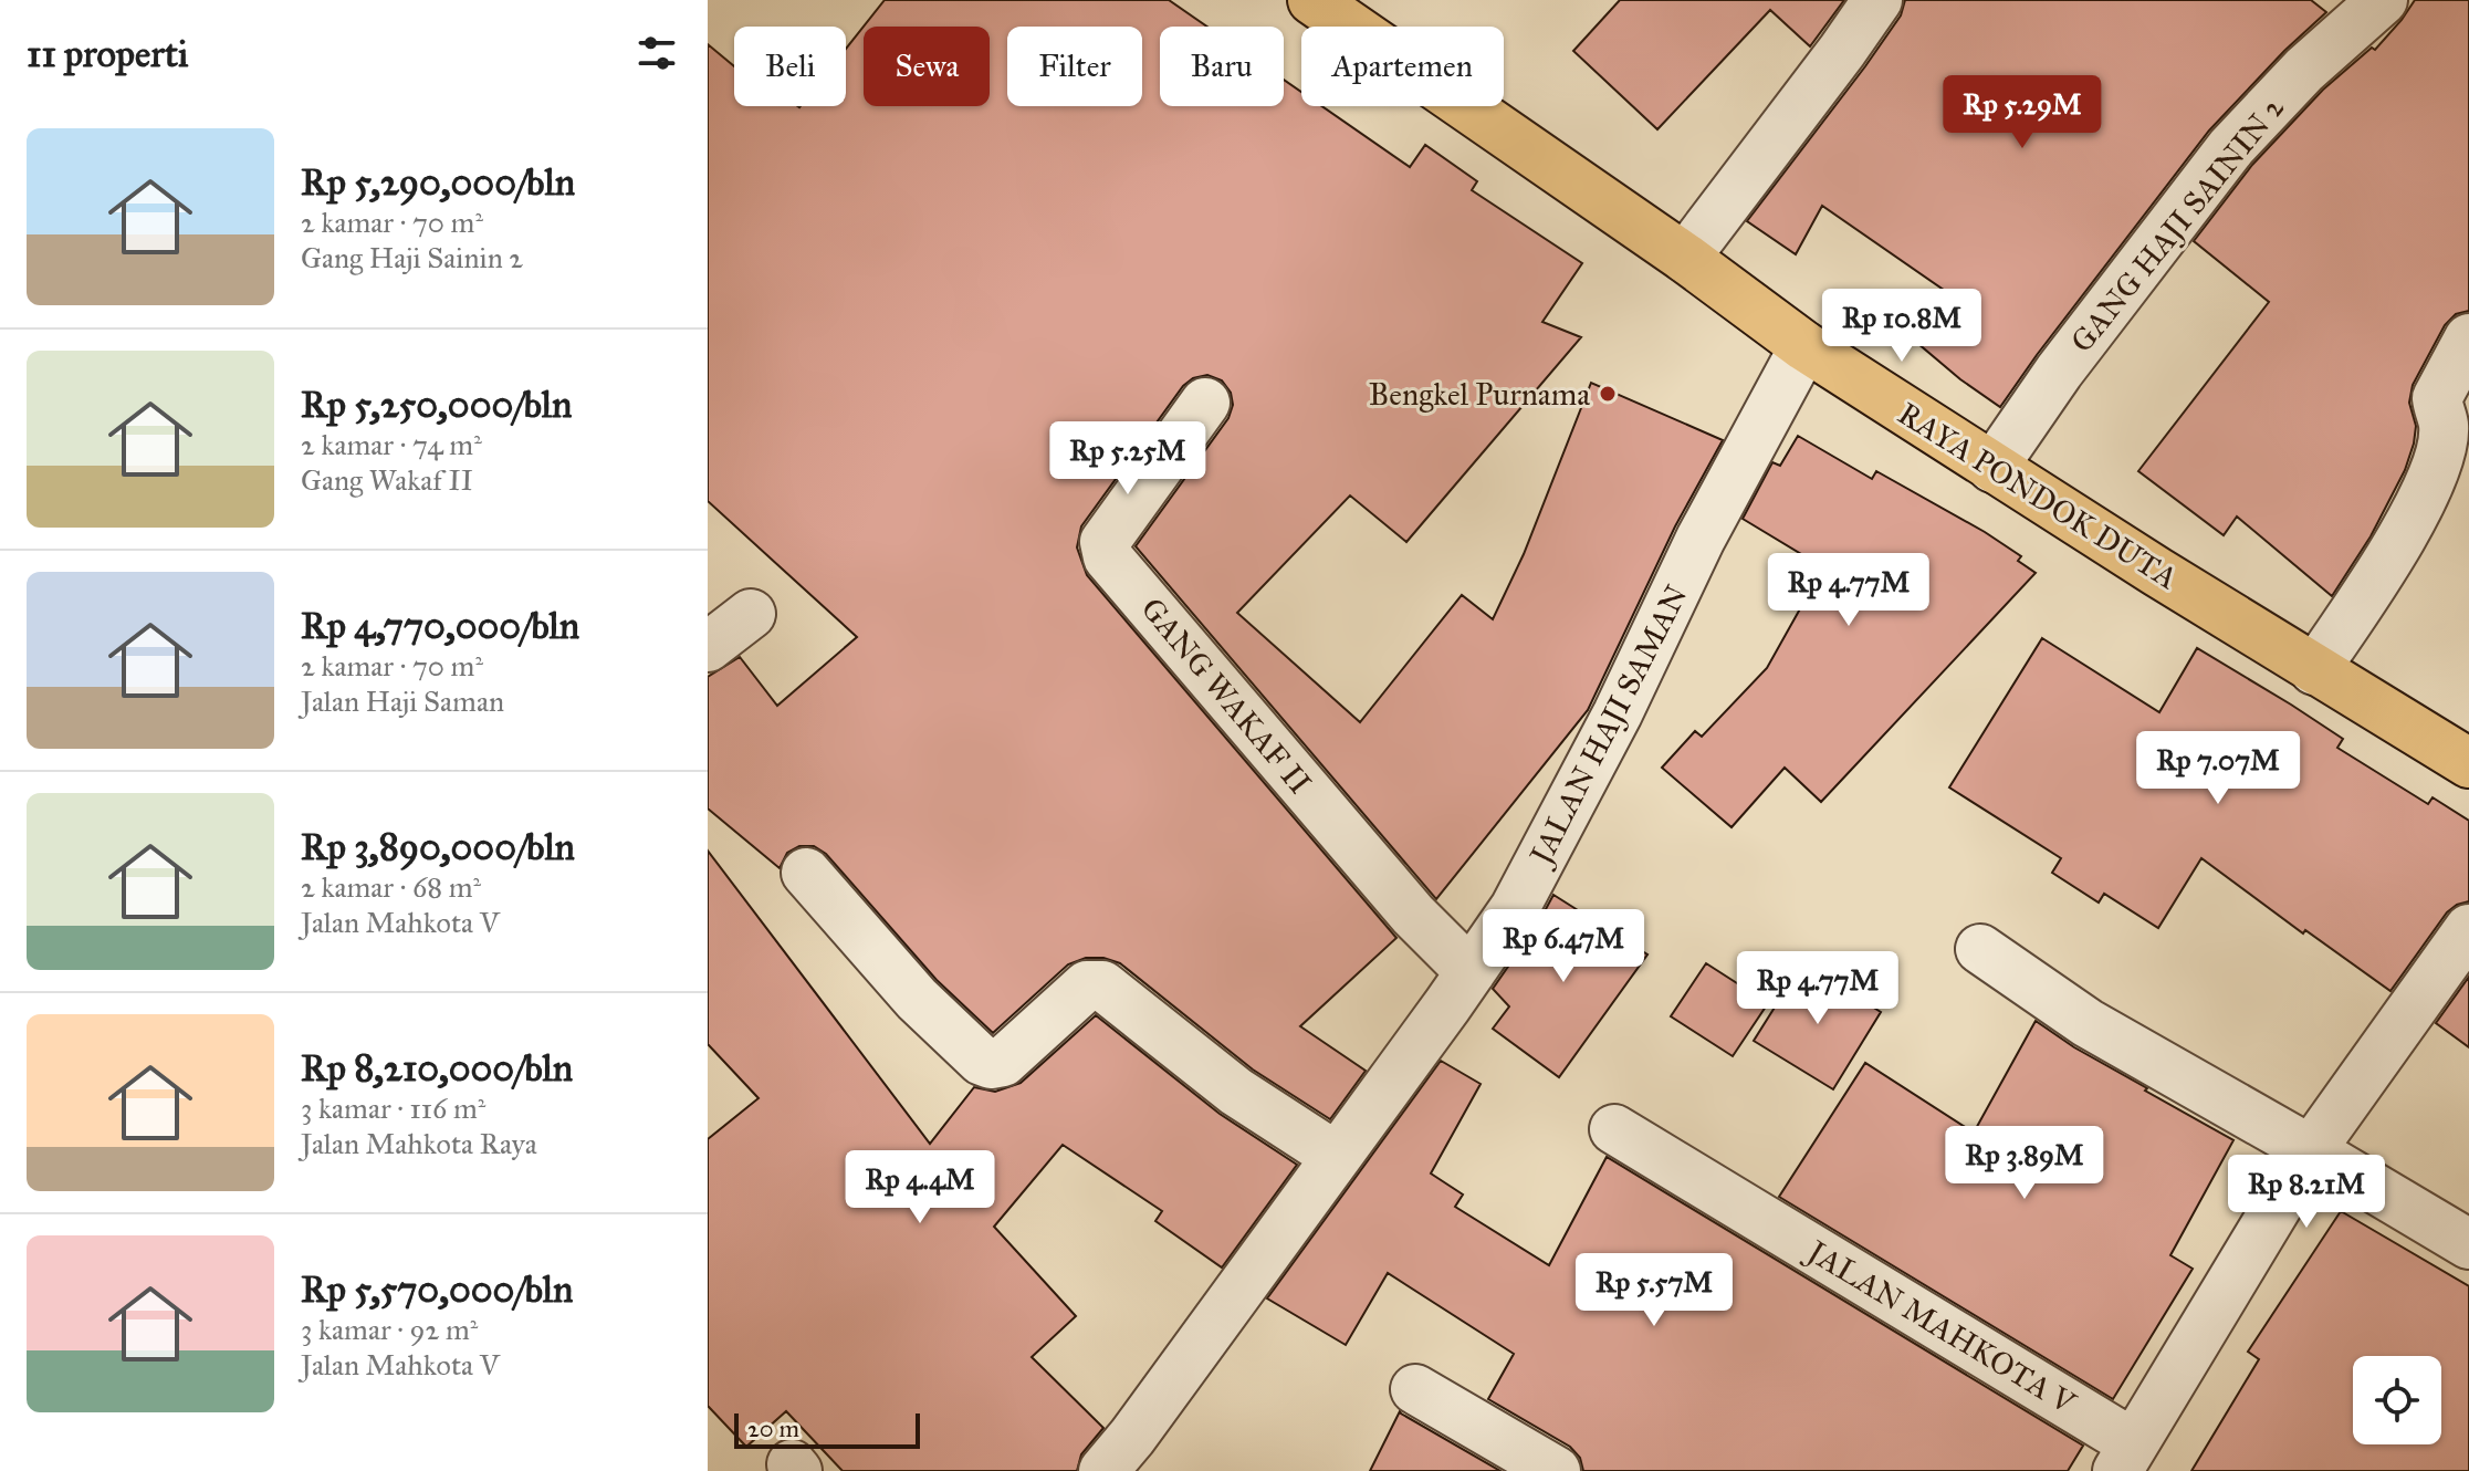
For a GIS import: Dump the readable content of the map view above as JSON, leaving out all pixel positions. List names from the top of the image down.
{
  "streets": {
    "main road": ["RAYA PONDOK DUTA"],
    "street": [
      "GANG HAJI SAININ 2",
      "GANG WAKAF II",
      "JALAN HAJI SAMAN",
      "JALAN MAHKOTA V"
    ]
  },
  "crossings": [
    ["GANG HAJI SAININ 2", "RAYA PONDOK DUTA"],
    ["RAYA PONDOK DUTA", "JALAN HAJI SAMAN"],
    ["GANG WAKAF II", "JALAN HAJI SAMAN"]
  ],
  "places": ["Bengkel Purnama"],
  "scale_bar": "20 m",
  "page": {
    "heading": "11 properti",
    "chip": [
      "Beli",
      "Sewa",
      "Filter",
      "Baru",
      "Apartemen"
    ],
    "price": [
      "Rp 5.29M",
      "Rp 10.8M",
      "Rp 5.25M",
      "Rp 4.77M",
      "Rp 7.07M",
      "Rp 6.47M",
      "Rp 4.77M",
      "Rp 3.89M",
      "Rp 4.4M",
      "Rp 8.21M",
      "Rp 5.57M"
    ],
    "list": [
      {
        "name": "Rp 5,290,000/bln",
        "note": "2 kamar · 70 m² · Gang Haji Sainin 2"
      },
      {
        "name": "Rp 5,250,000/bln",
        "note": "2 kamar · 74 m² · Gang Wakaf II"
      },
      {
        "name": "Rp 4,770,000/bln",
        "note": "2 kamar · 70 m² · Jalan Haji Saman"
      },
      {
        "name": "Rp 3,890,000/bln",
        "note": "2 kamar · 68 m² · Jalan Mahkota V"
      },
      {
        "name": "Rp 8,210,000/bln",
        "note": "3 kamar · 116 m² · Jalan Mahkota Raya"
      },
      {
        "name": "Rp 5,570,000/bln",
        "note": "3 kamar · 92 m² · Jalan Mahkota V"
      }
    ],
    "scale": "20 m"
  }
}
